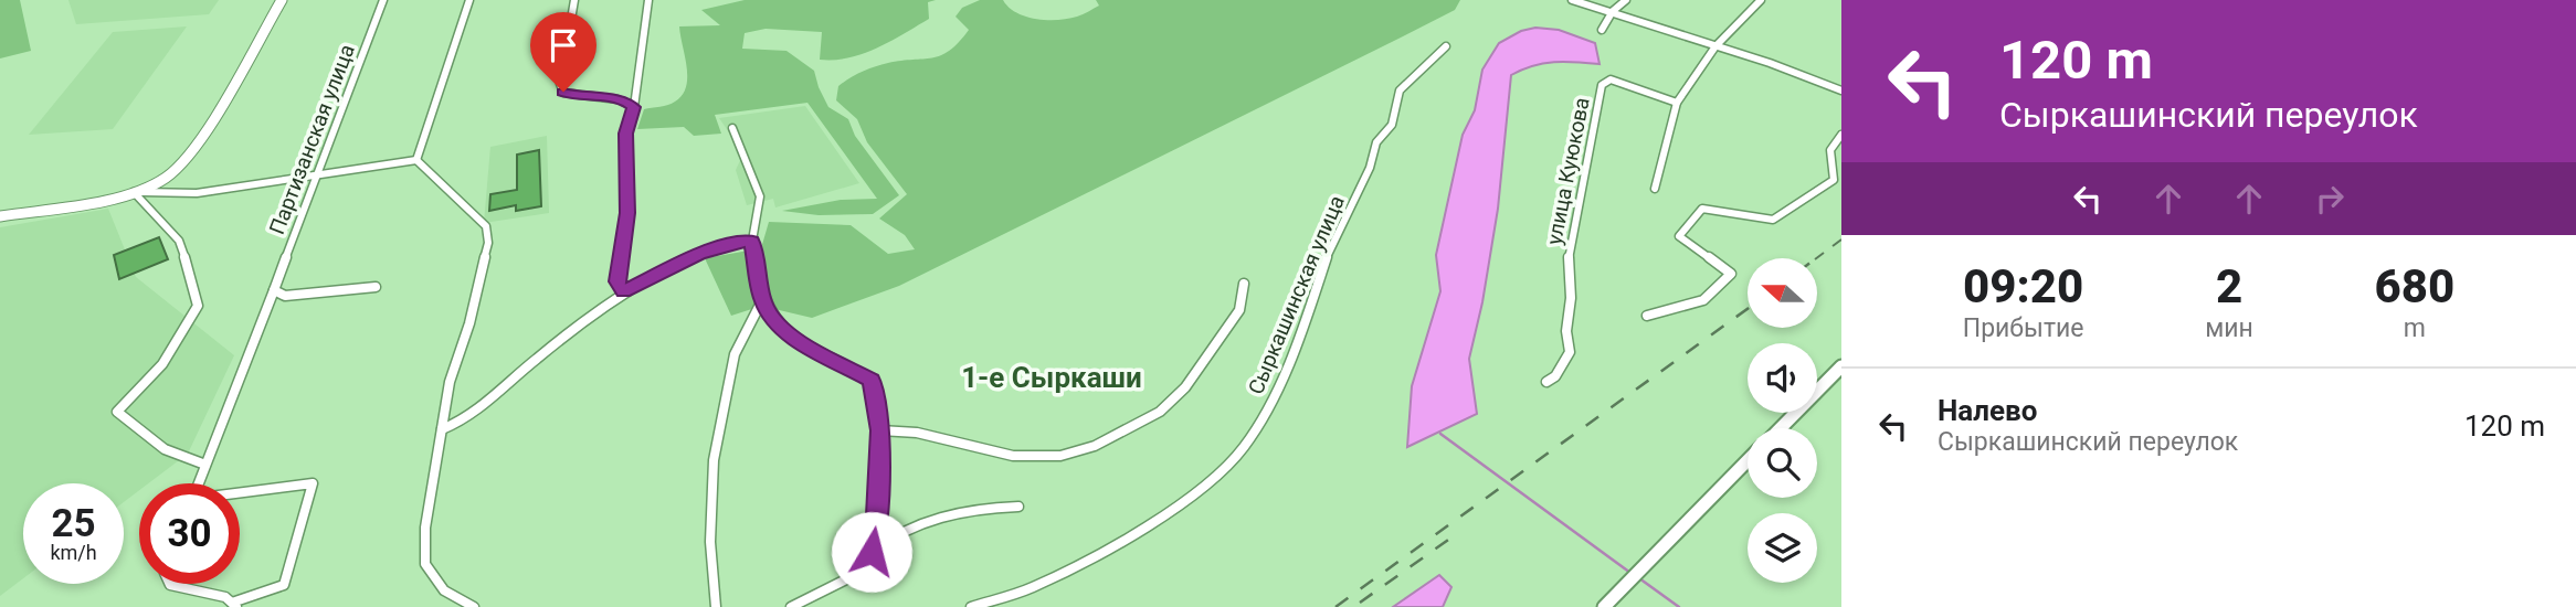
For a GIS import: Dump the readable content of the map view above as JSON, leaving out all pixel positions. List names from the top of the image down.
{
  "streets": {
    "street": ["Партизанская улица", "улица Куюкова", "Сыркашинская улица"]
  },
  "districts": ["1-е Сыркаши"],
  "north": "left",
  "page": {
    "turn": ["120 m", "Сыркашинский переулок"],
    "eta": [
      "09:20",
      "Прибытие",
      "2",
      "мин",
      "680",
      "m"
    ],
    "list": [
      {
        "name": "Налево",
        "note": "Сыркашинский переулок",
        "value": "120 m"
      }
    ],
    "speed": "25 km/h",
    "limit": "30"
  }
}
